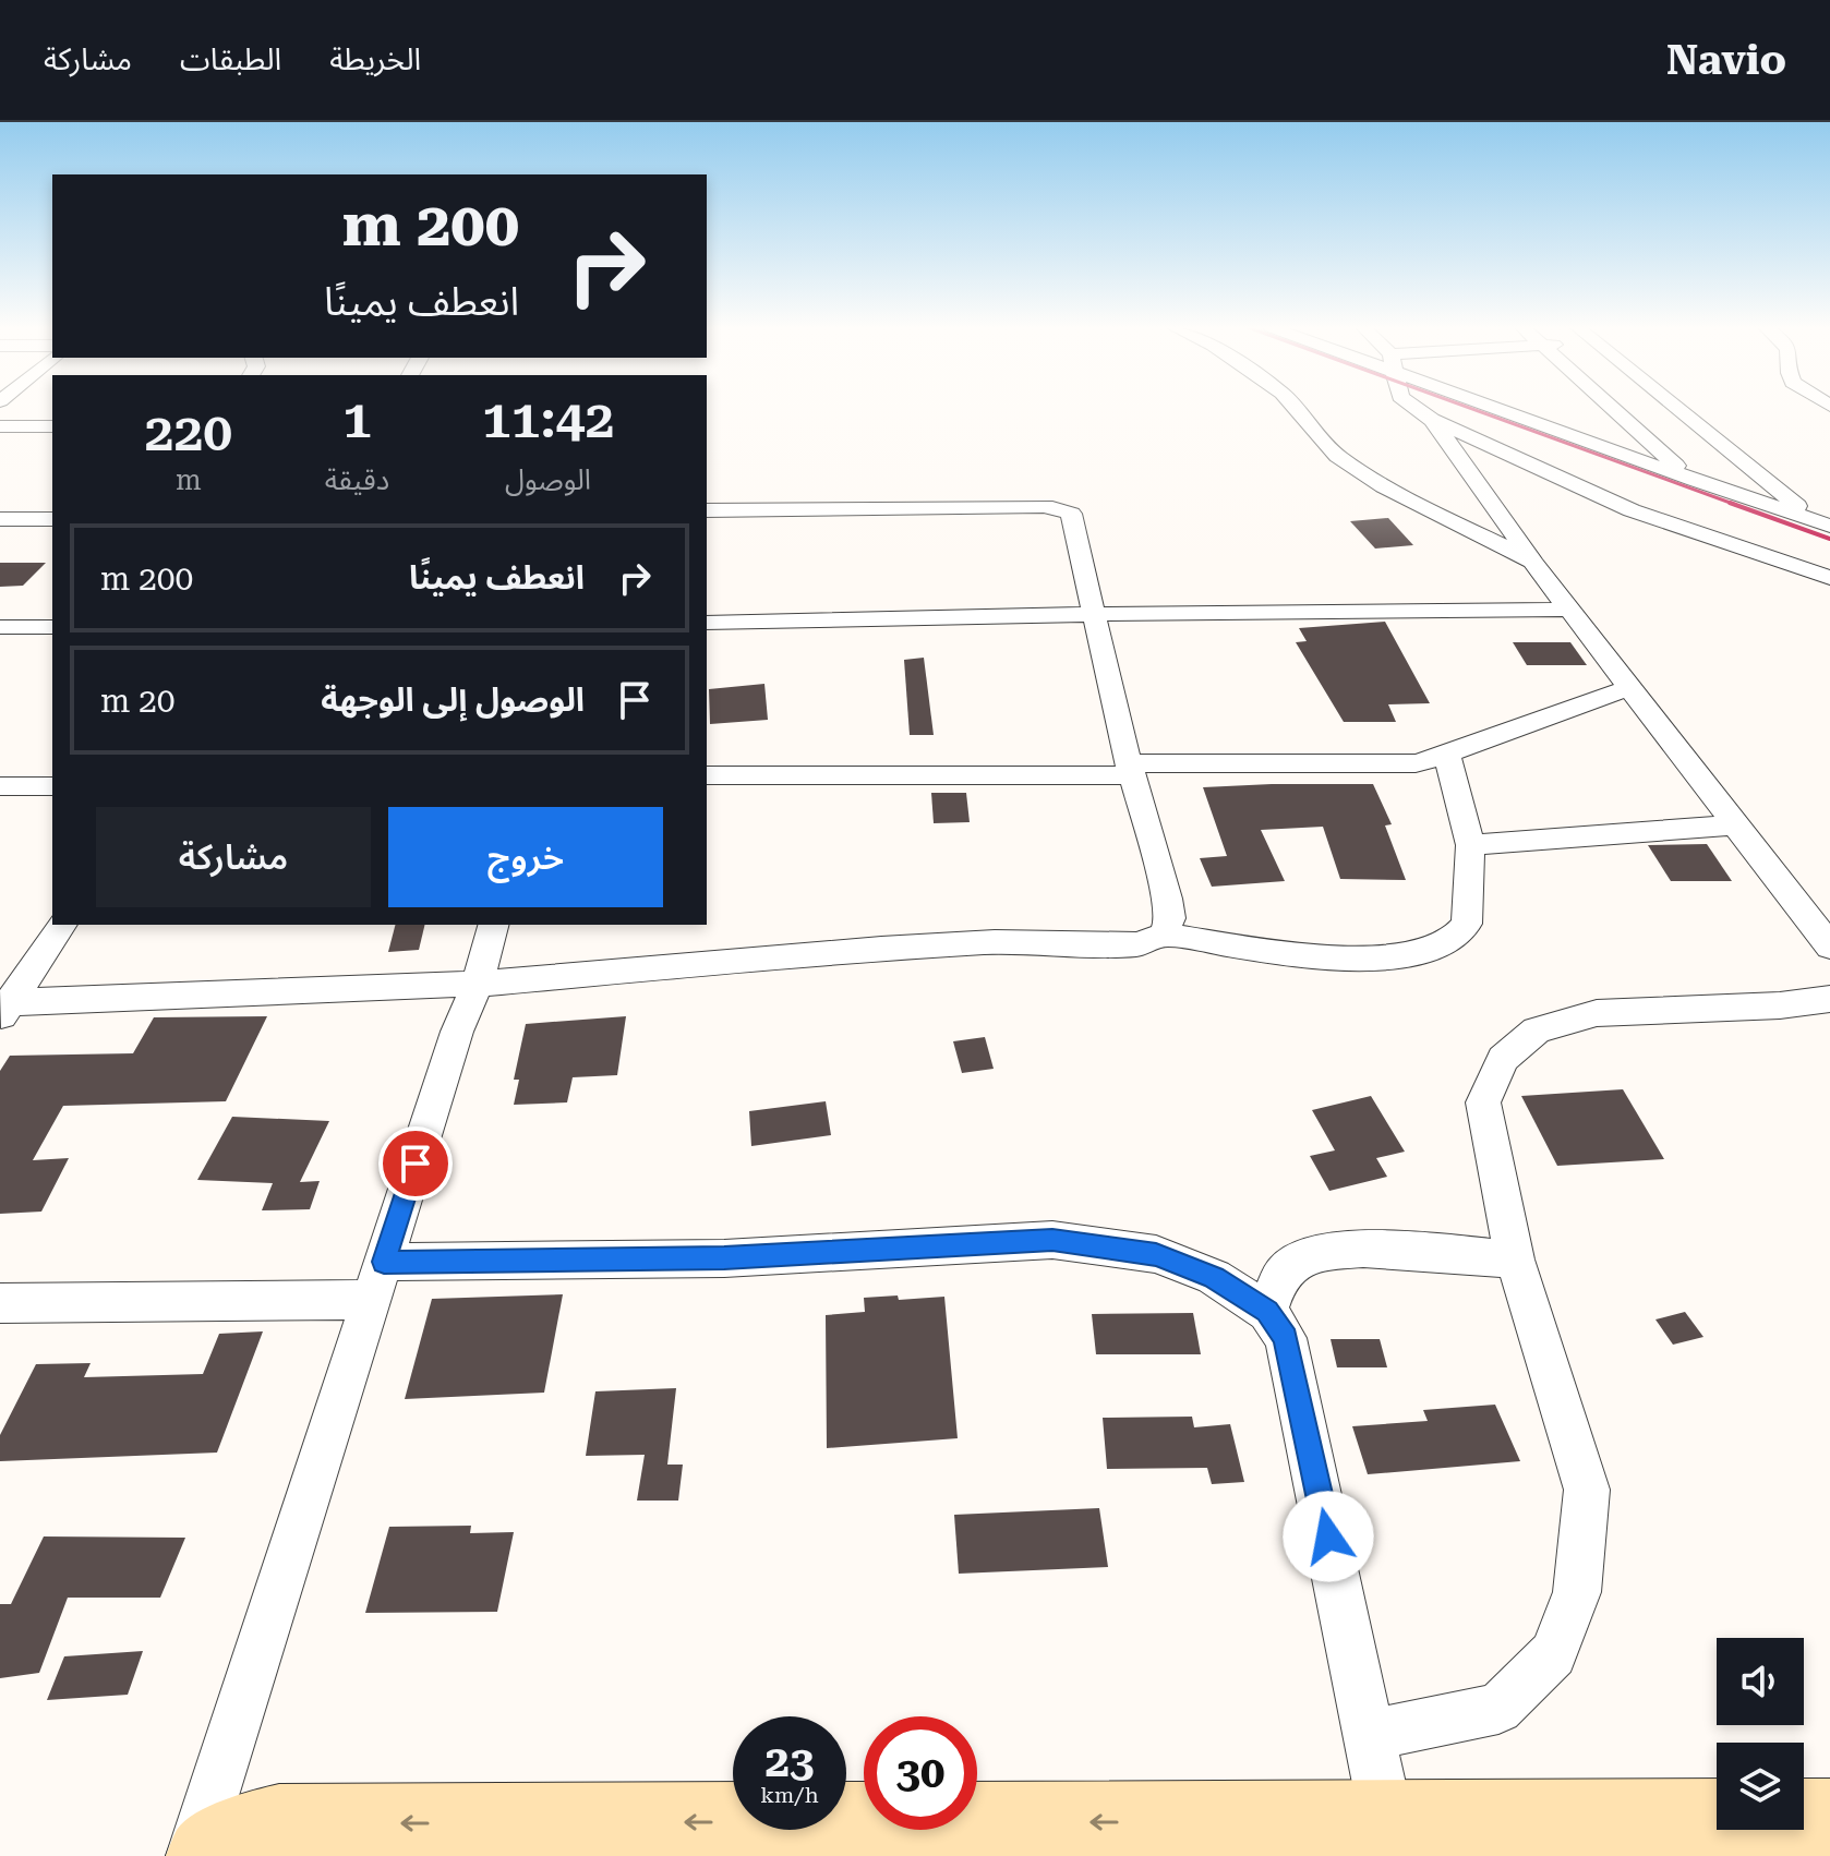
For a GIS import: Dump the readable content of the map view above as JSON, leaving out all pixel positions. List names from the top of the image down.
{
  "page": {
    "header": "Navio",
    "nav": ["الخريطة", "الطبقات", "مشاركة"],
    "turn": ["200 m", "انعطف يمينًا"],
    "eta": [
      "11:42",
      "الوصول",
      "1",
      "دقيقة",
      "220",
      "m"
    ],
    "list": [
      {
        "name": "انعطف يمينًا",
        "value": "200 m"
      },
      {
        "name": "الوصول إلى الوجهة",
        "value": "20 m"
      }
    ],
    "buttons": ["خروج", "مشاركة"],
    "speed": "23 km/h",
    "limit": "30"
  }
}
